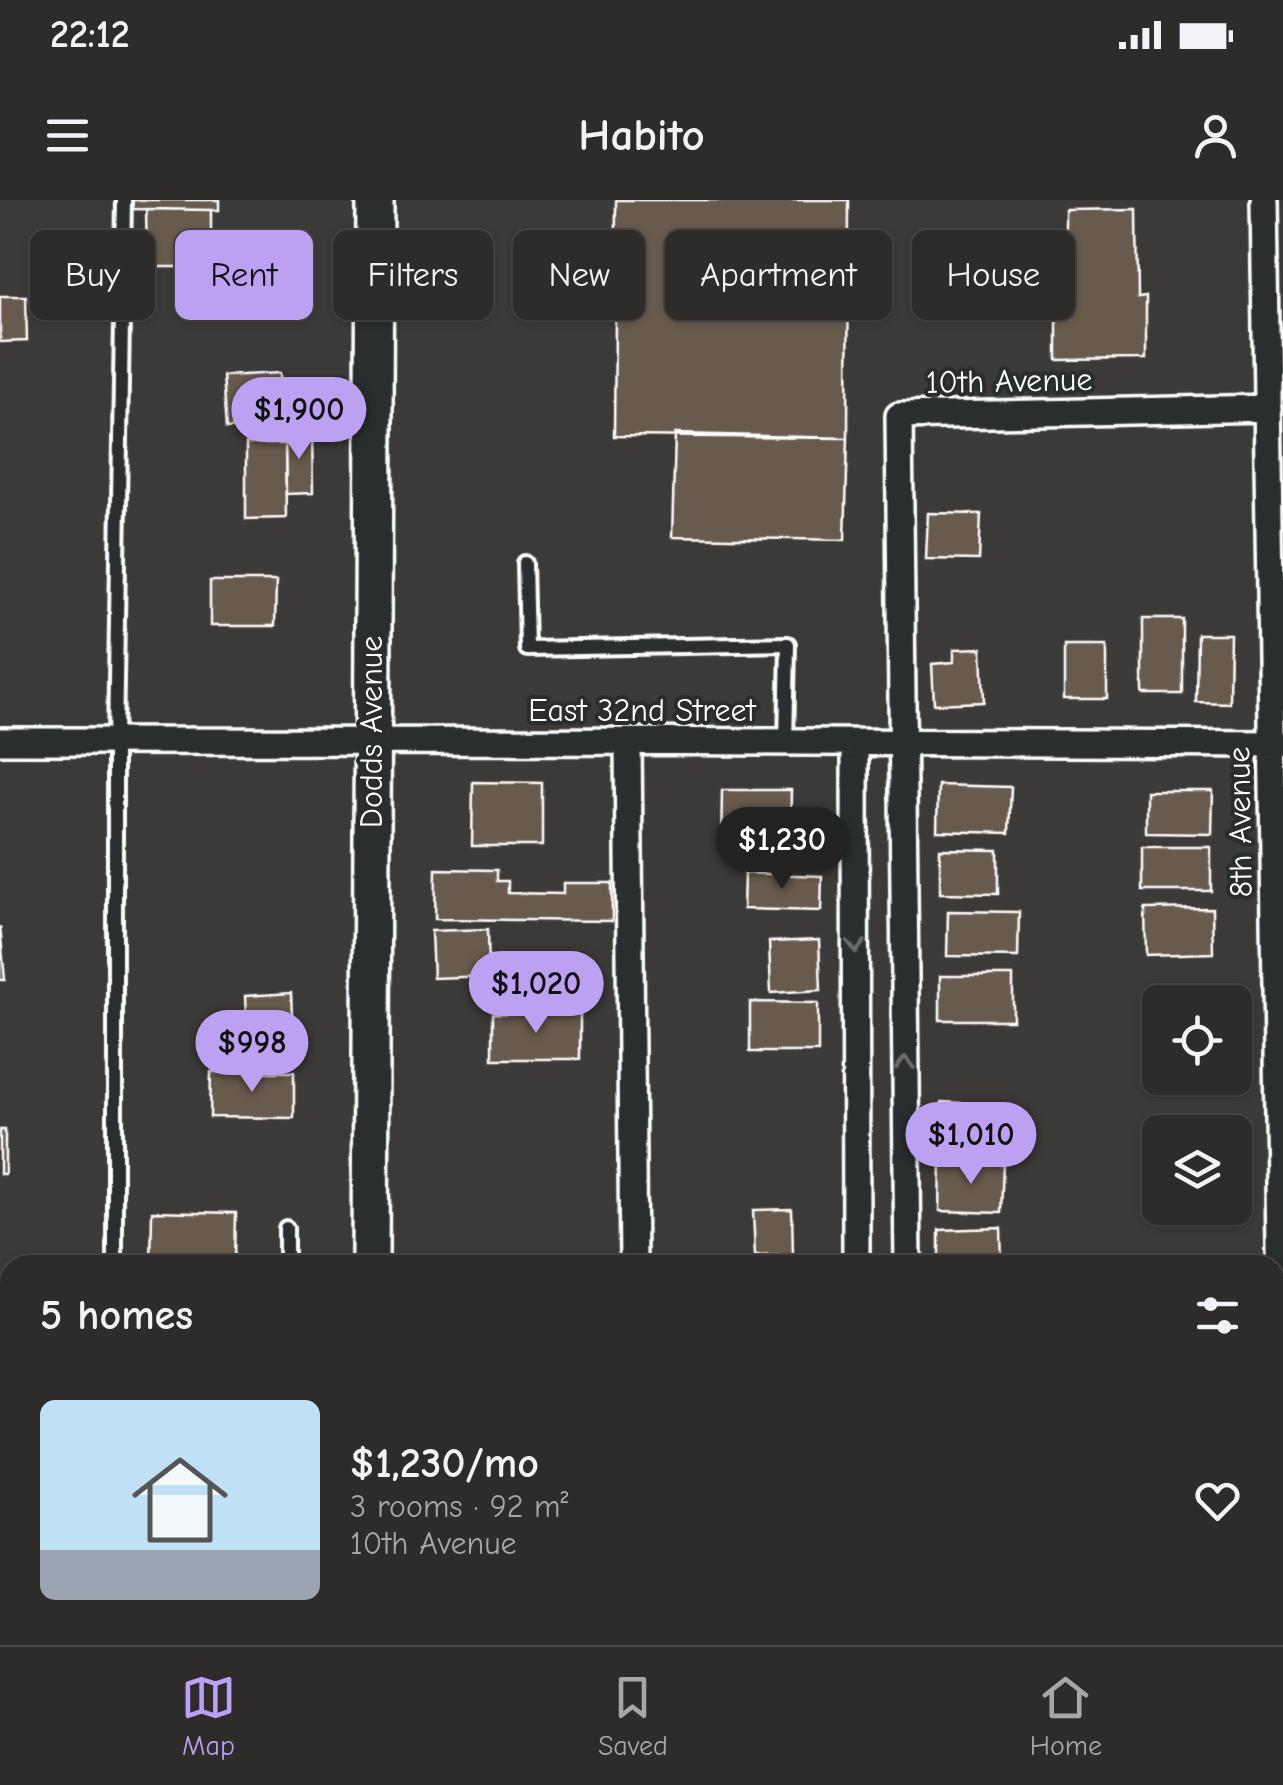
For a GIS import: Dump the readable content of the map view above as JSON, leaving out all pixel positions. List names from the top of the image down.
{
  "streets": {
    "street": [
      "10th Avenue",
      "East 32nd Street",
      "Dodds Avenue",
      "8th Avenue"
    ]
  },
  "crossings": [
    ["10th Avenue", "East 32nd Street"],
    ["10th Avenue", "8th Avenue"],
    ["East 32nd Street", "Dodds Avenue"],
    ["East 32nd Street", "8th Avenue"]
  ],
  "page": {
    "status": "22:12",
    "header": "Habito",
    "chip": [
      "Buy",
      "Rent",
      "Filters",
      "New",
      "Apartment",
      "House"
    ],
    "price": [
      "$1,900",
      "$1,230",
      "$1,020",
      "$998",
      "$1,010"
    ],
    "heading": "5 homes",
    "list": [
      {
        "name": "$1,230/mo",
        "note": "3 rooms · 92 m² · 10th Avenue"
      }
    ],
    "tabs": ["Map", "Saved", "Home"]
  }
}
